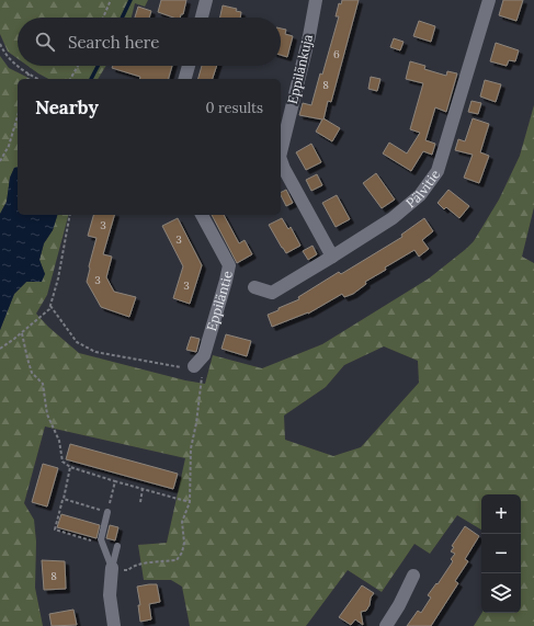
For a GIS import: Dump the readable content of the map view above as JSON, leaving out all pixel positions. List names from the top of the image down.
{
  "streets": {
    "street": ["Eppilänkuja", "Pälvitie", "Eppiläntie"]
  },
  "crossings": [
    ["Eppilänkuja", "Pälvitie"]
  ],
  "house_numbers": [
    "6",
    "8",
    "3",
    "3",
    "3",
    "3",
    "8"
  ],
  "page": {
    "search": "Search here",
    "heading": ["Nearby", "0 results"],
    "map_buttons": ["+", "−"]
  }
}
